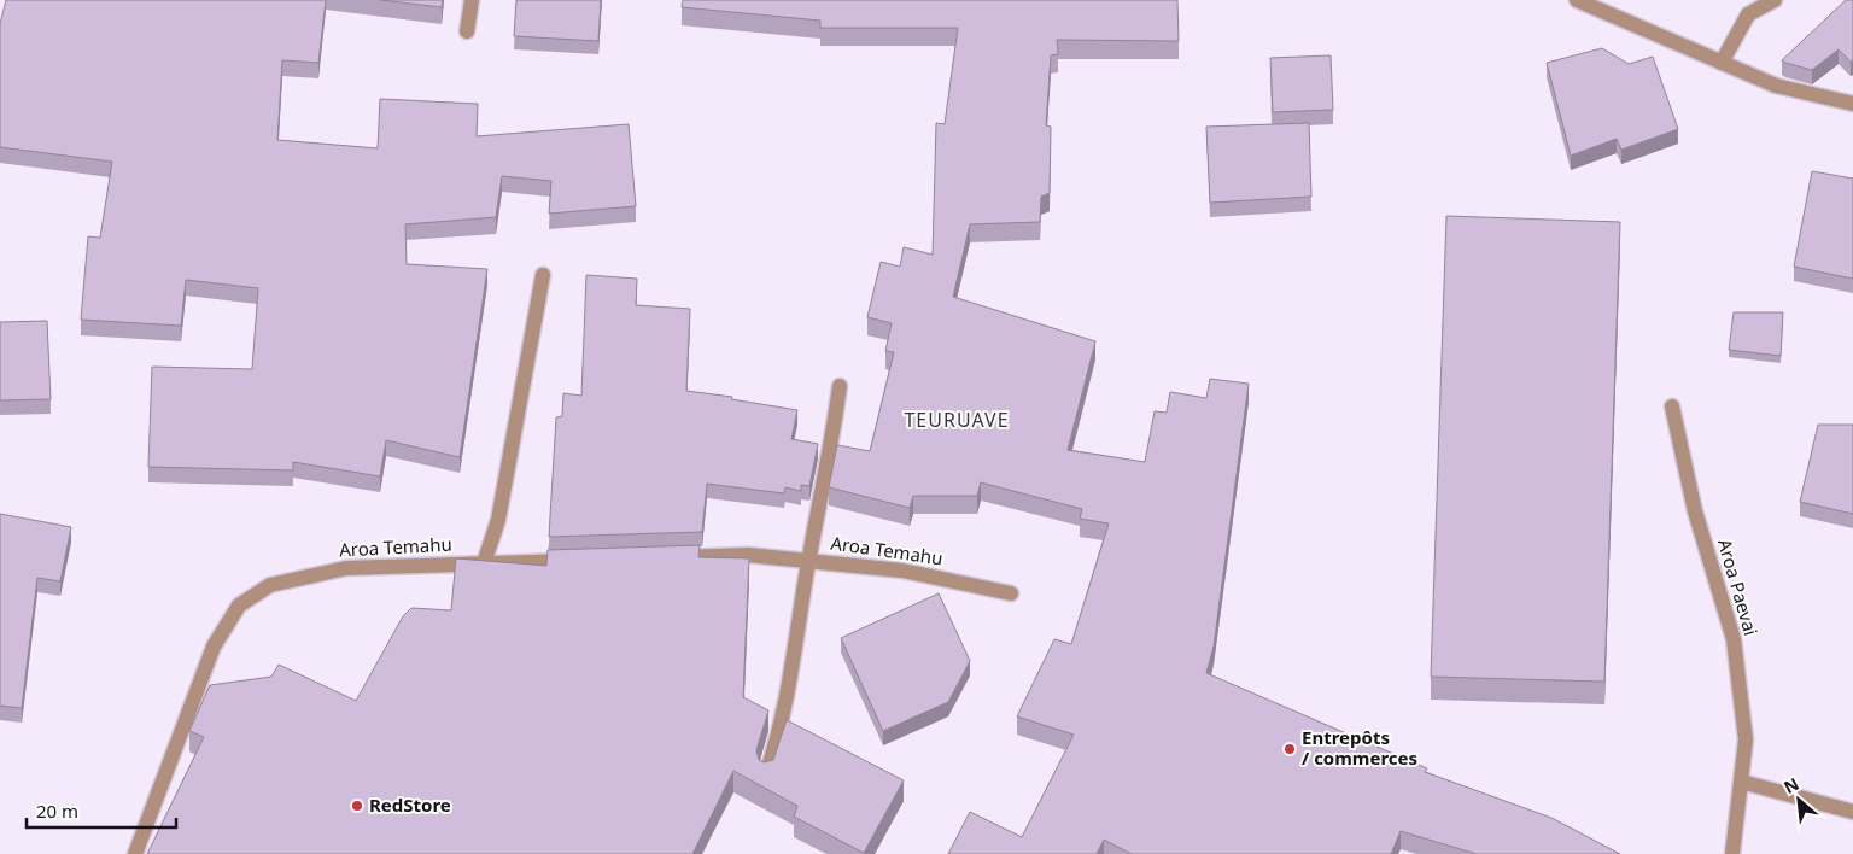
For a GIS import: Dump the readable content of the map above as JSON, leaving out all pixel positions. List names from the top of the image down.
{
  "streets": {
    "street": ["Aroa Temahu", "Aroa Paevai"]
  },
  "districts": ["TEURUAVE"],
  "places": ["Entrepôts / commerces", "RedStore"],
  "scale_bar": "20 m",
  "north": "top left"
}
